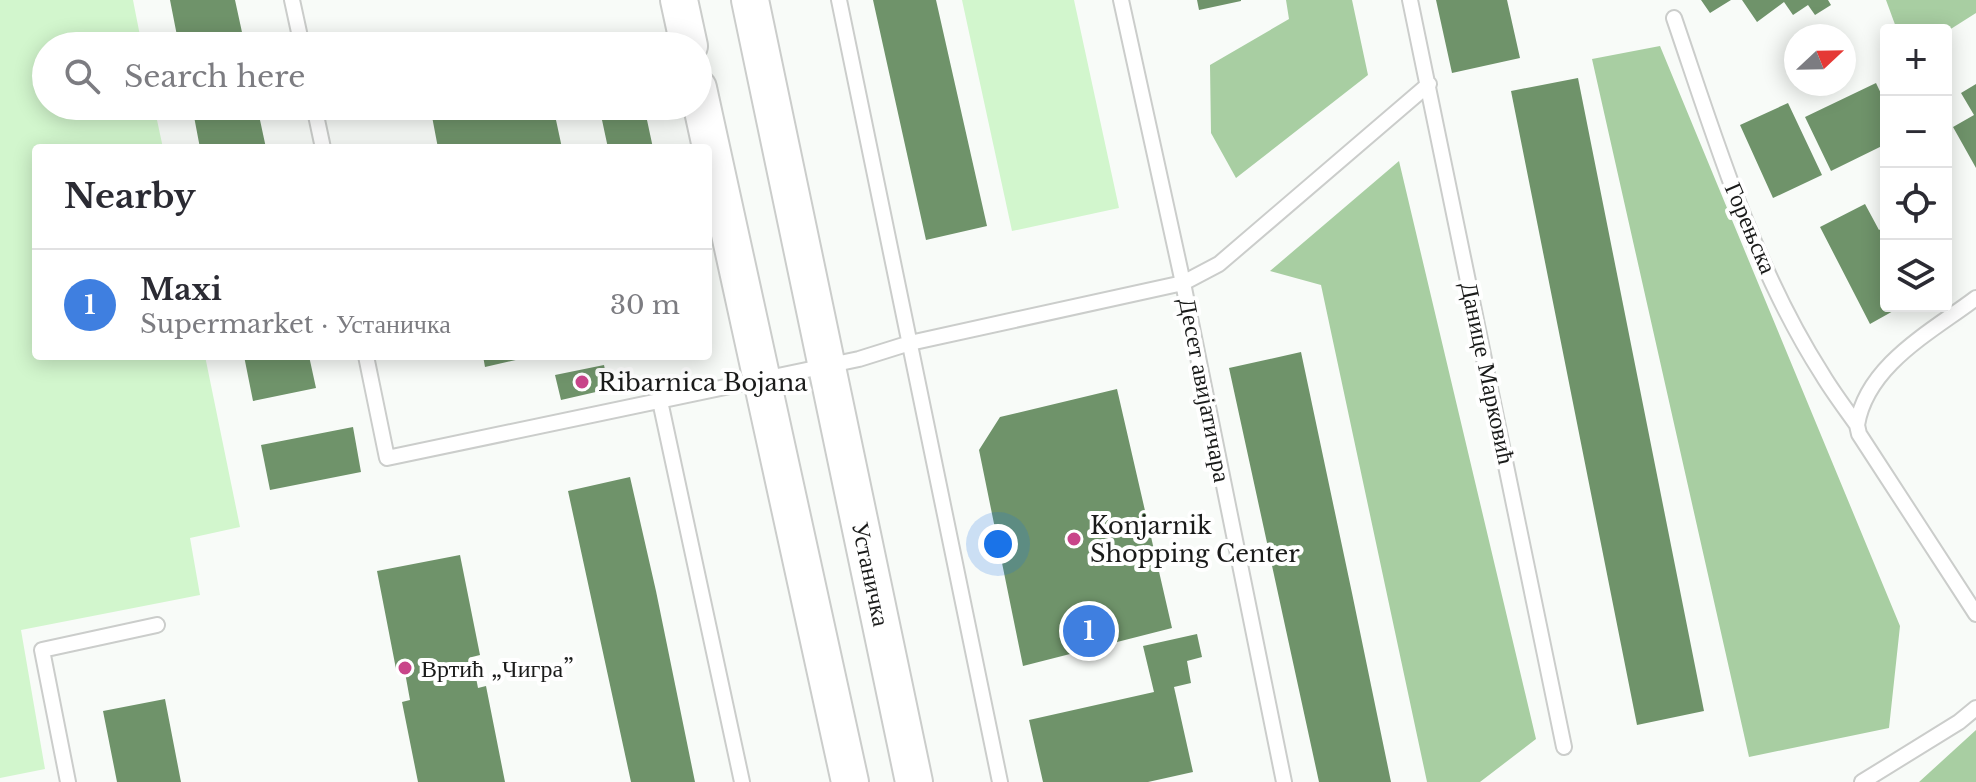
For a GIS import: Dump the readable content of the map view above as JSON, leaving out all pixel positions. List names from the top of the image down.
{
  "streets": {
    "main road": ["Устаничка"],
    "lane": ["Горењска", "Данице Марковић", "Десет авијатичара"]
  },
  "places": ["Ribarnica Bojana", "Konjarnik Shopping Center", "Вртић „Чигра”"],
  "north": "right",
  "page": {
    "map_buttons": ["+", "−"],
    "search": "Search here",
    "heading": "Nearby",
    "list": [
      {
        "mark": "1",
        "name": "Maxi",
        "note": "Supermarket · Устаничка",
        "value": "30 m"
      }
    ],
    "pins": "1"
  }
}
